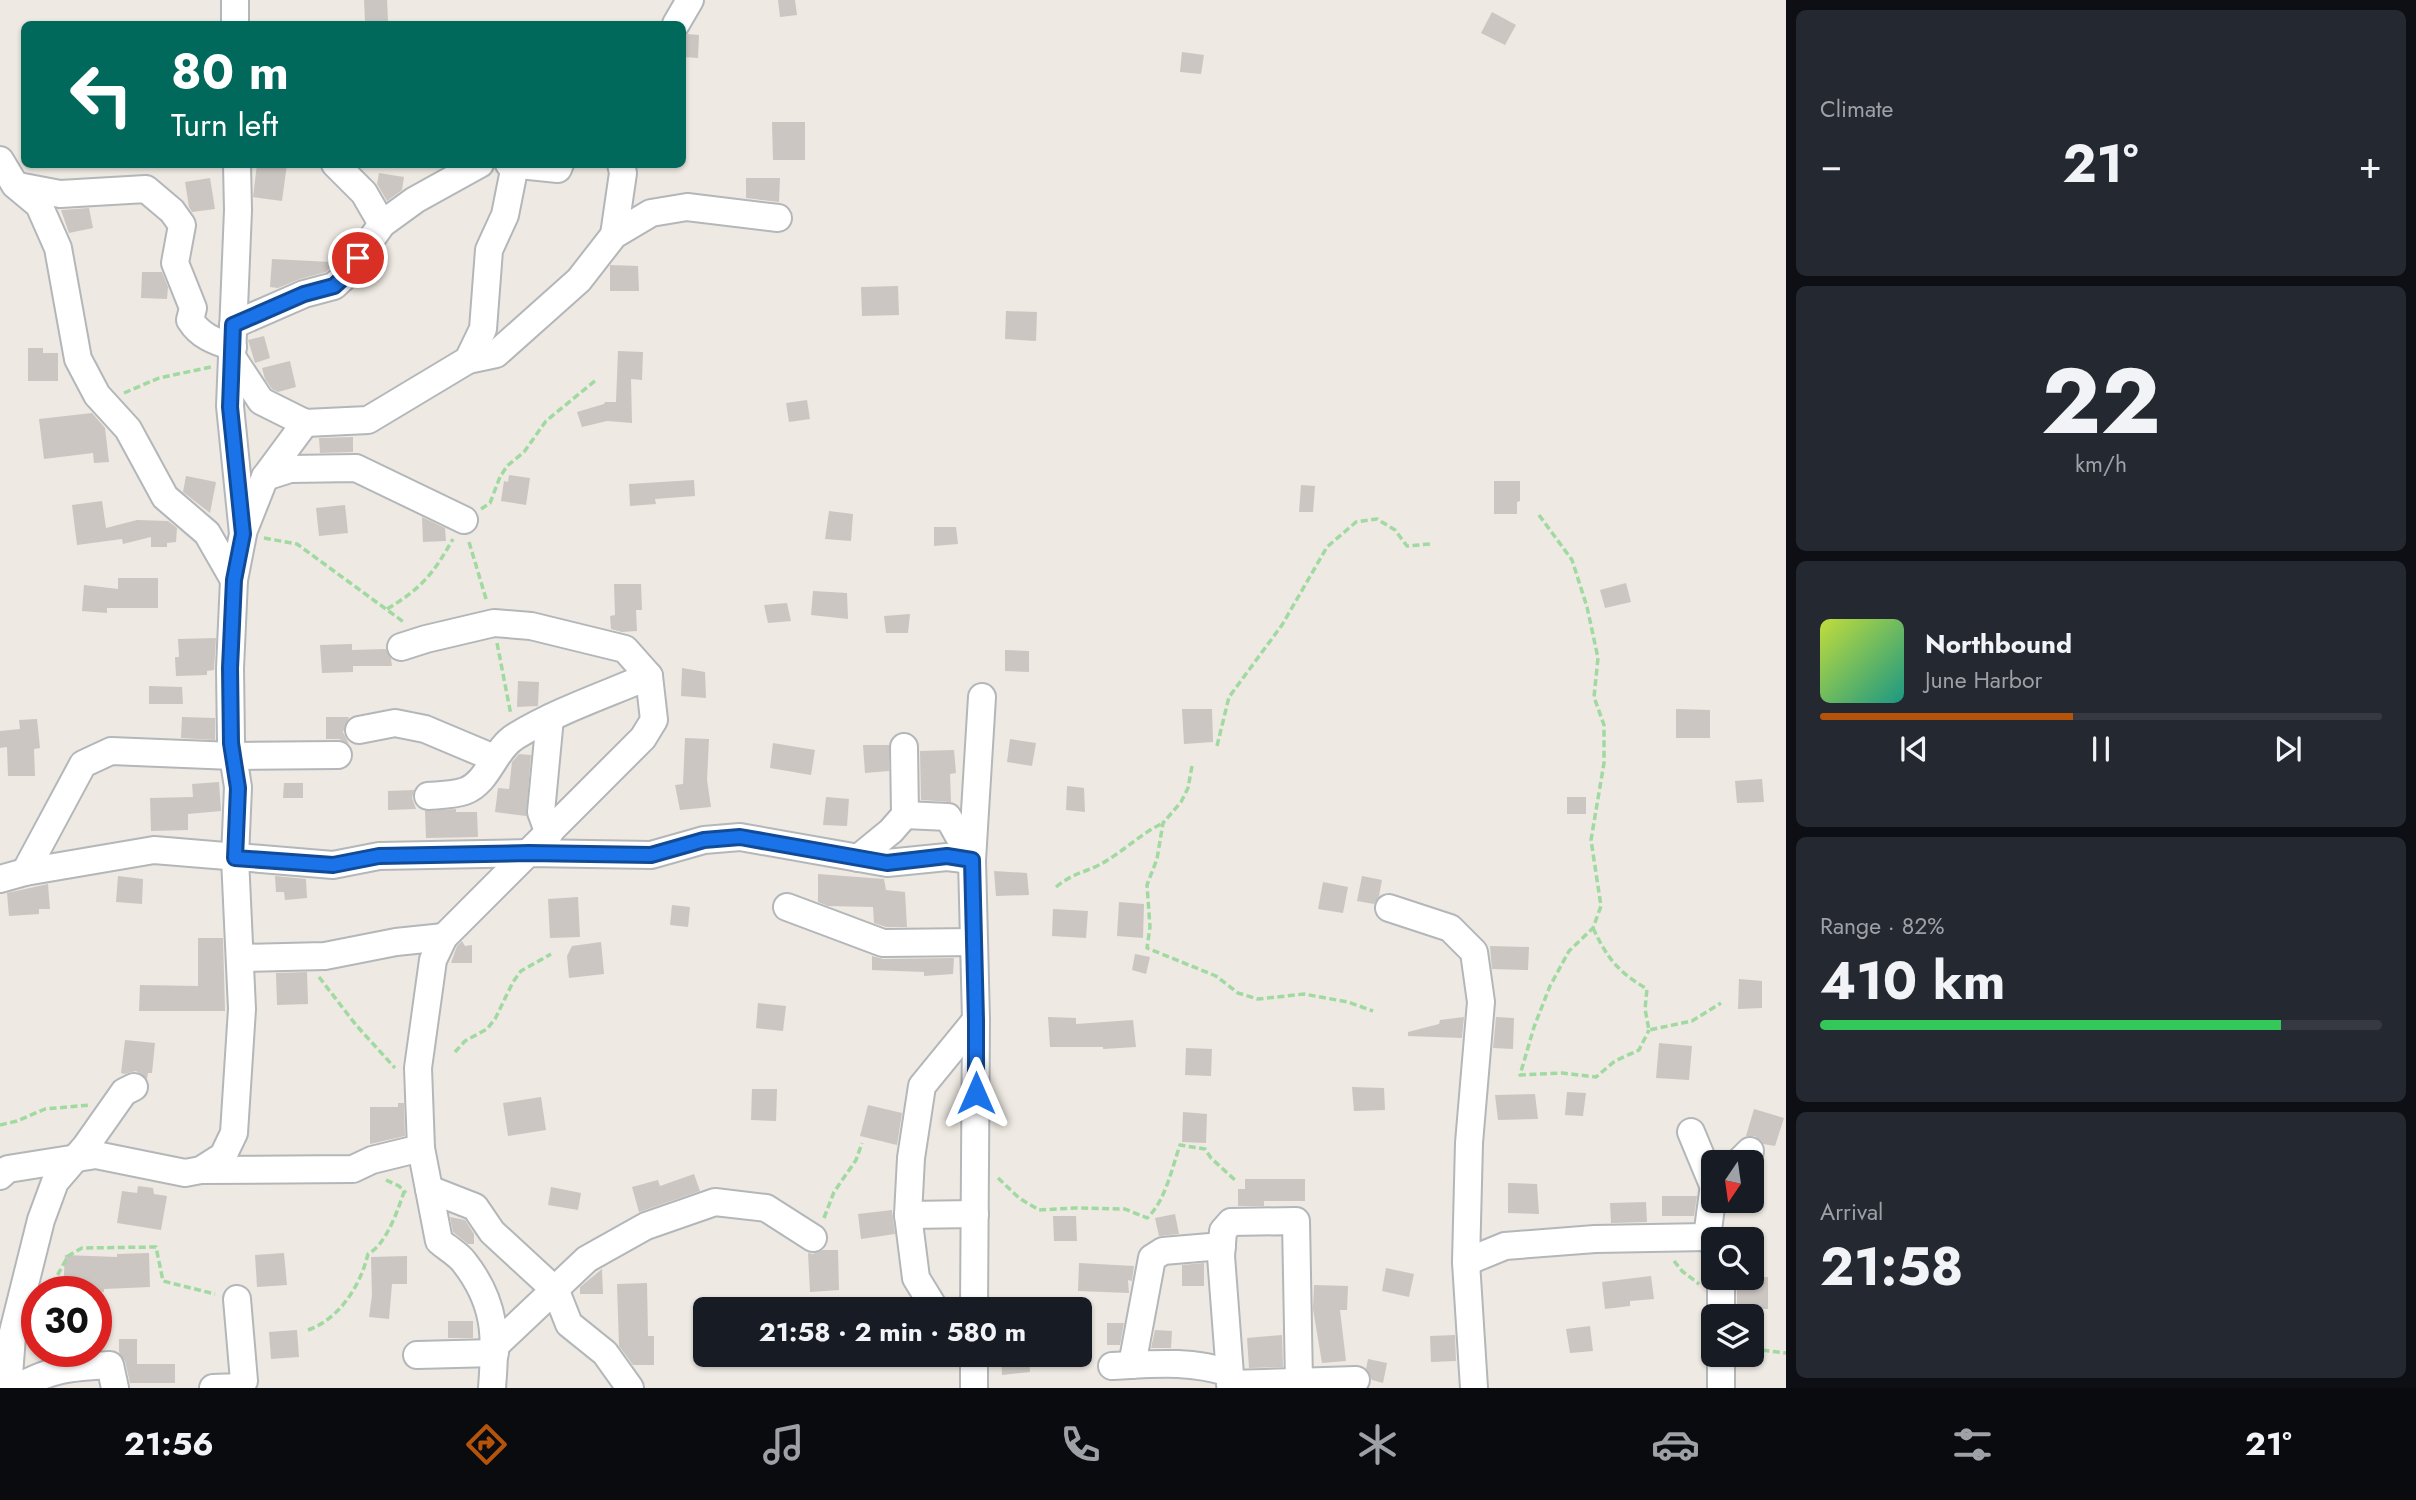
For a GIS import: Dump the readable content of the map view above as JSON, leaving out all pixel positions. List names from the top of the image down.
{
  "north": "bottom",
  "page": {
    "tile": [
      "Climate",
      ["22", "km/h"],
      ["Range · 82%", "410 km"],
      ["Arrival", "21:58"]
    ],
    "turn": ["80 m", "Turn left"],
    "heat": ["−", "21°", "+"],
    "song": ["Northbound", "June Harbor"],
    "limit": "30",
    "trip": "21:58 · 2 min · 580 m",
    "tabs": ["21:56", "21°"]
  }
}
